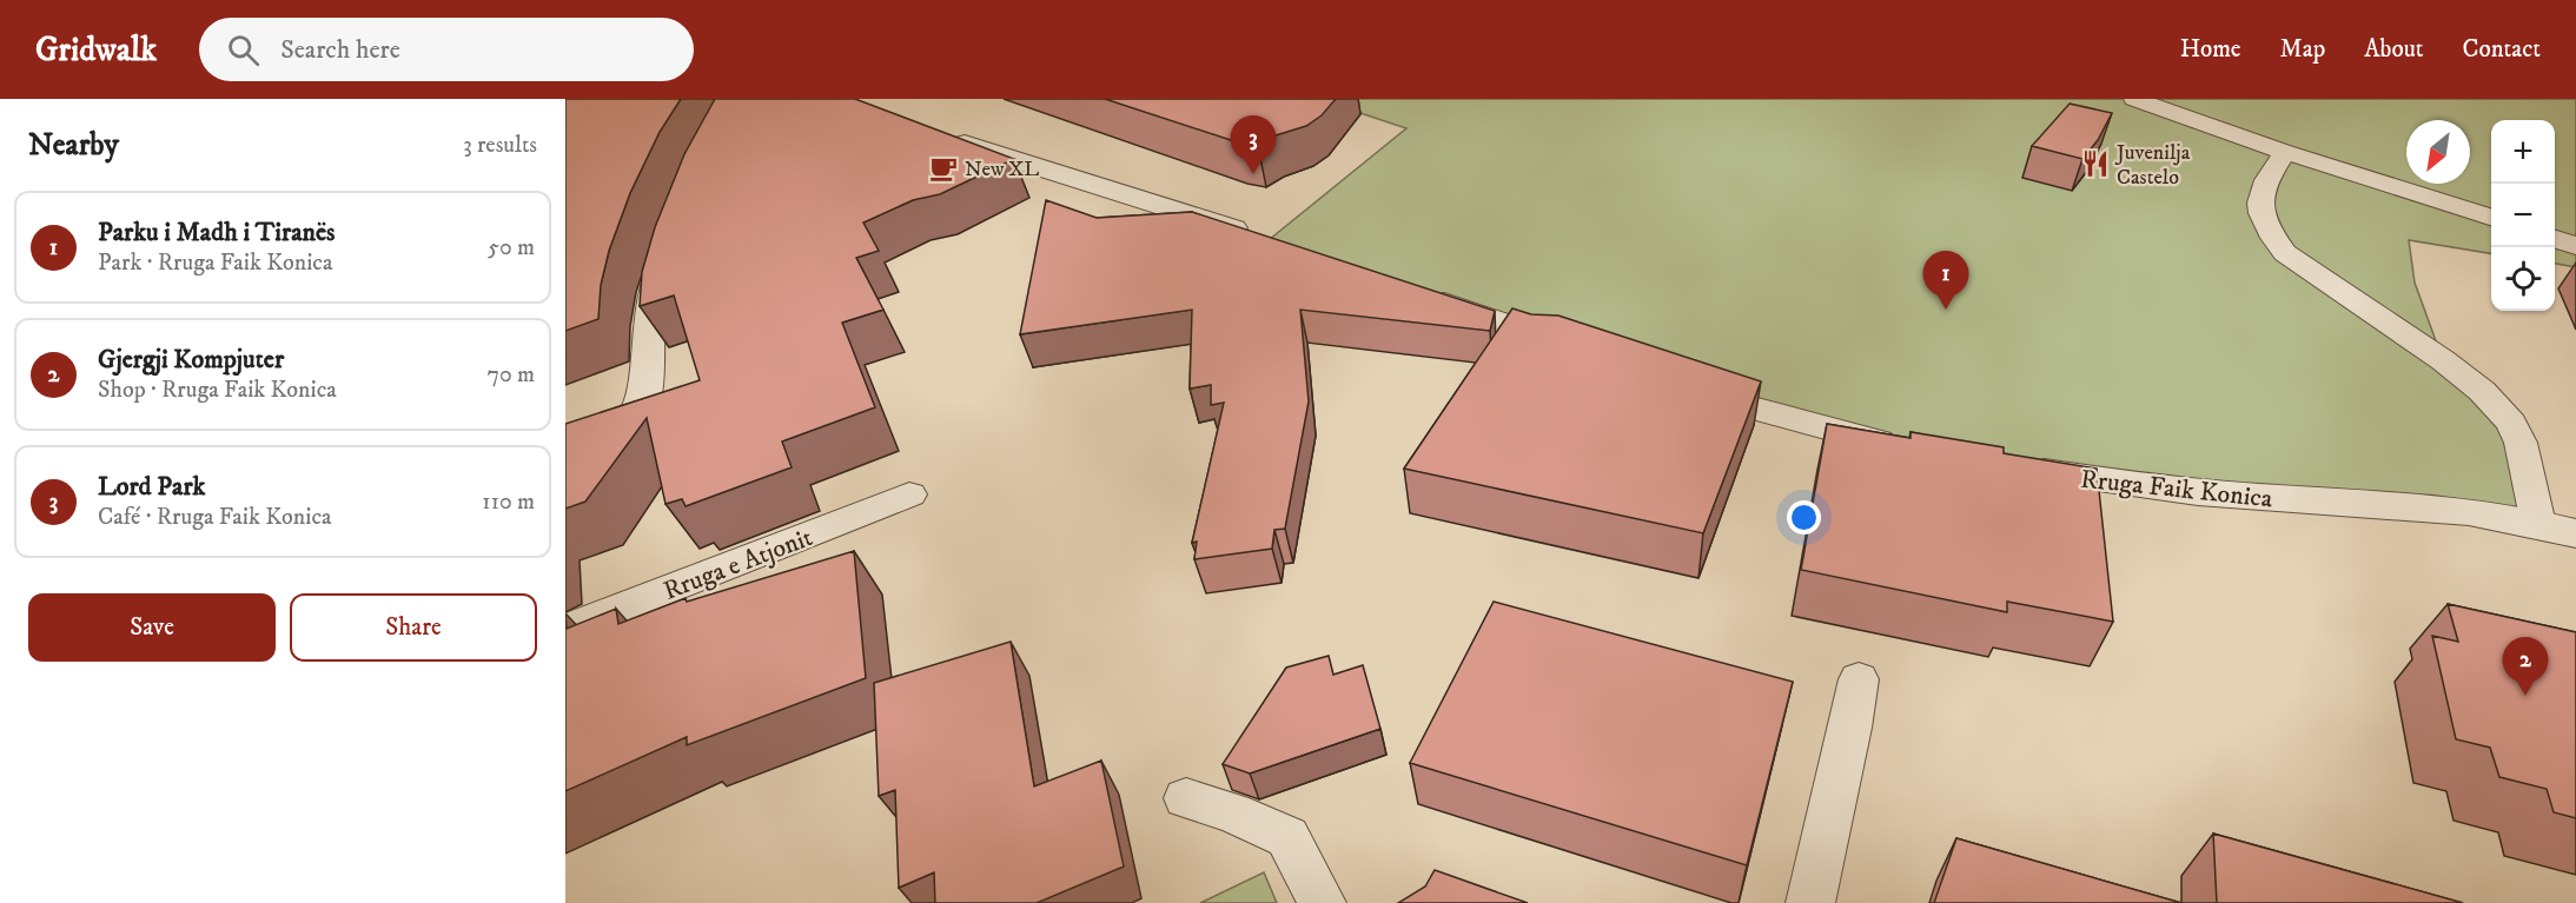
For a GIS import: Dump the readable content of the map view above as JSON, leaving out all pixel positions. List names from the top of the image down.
{
  "streets": {
    "street": ["Rruga Faik Konica"],
    "lane": ["Rruga e Atjonit"]
  },
  "places": {
    "restaurant": ["Juvenilja Castelo"],
    "cafe": ["New XL"]
  },
  "north": "bottom left",
  "page": {
    "header": "Gridwalk",
    "search": "Search here",
    "nav": [
      "Home",
      "Map",
      "About",
      "Contact"
    ],
    "heading": ["Nearby", "3 results"],
    "pins": ["3", "1", "2"],
    "map_buttons": ["+", "−"],
    "list": [
      {
        "mark": "1",
        "name": "Parku i Madh i Tiranës",
        "note": "Park · Rruga Faik Konica",
        "value": "50 m"
      },
      {
        "mark": "2",
        "name": "Gjergji Kompjuter",
        "note": "Shop · Rruga Faik Konica",
        "value": "70 m"
      },
      {
        "mark": "3",
        "name": "Lord Park",
        "note": "Café · Rruga Faik Konica",
        "value": "110 m"
      }
    ],
    "buttons": ["Save", "Share"]
  }
}
